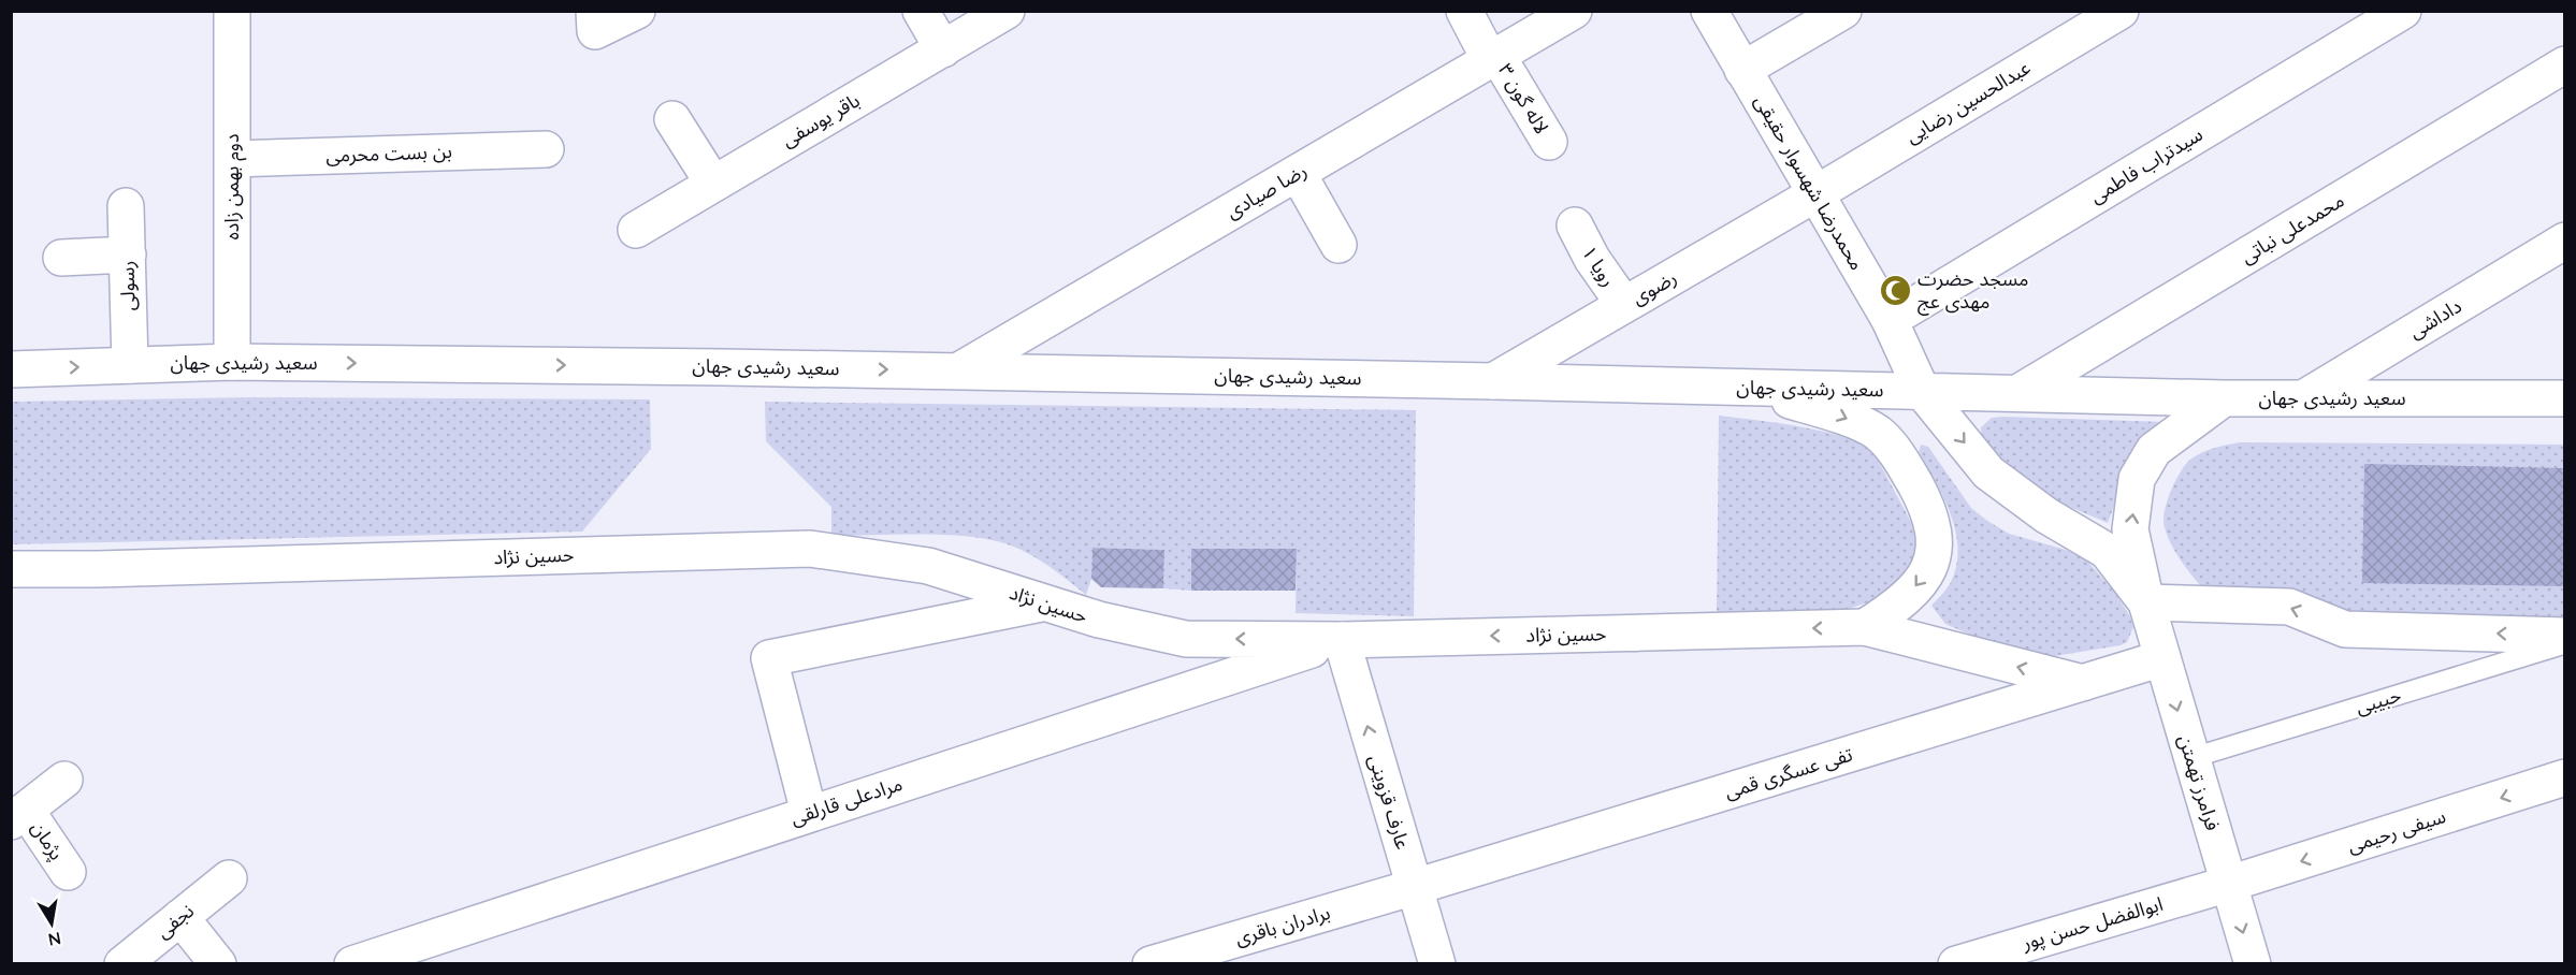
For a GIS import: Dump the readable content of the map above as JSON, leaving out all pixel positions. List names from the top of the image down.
{
  "streets": {
    "street": [
      "لاله گون ۳",
      "عبدالحسین رضایی",
      "باقر یوسفی",
      "بن بست محرمی",
      "سیدتراب فاطمی",
      "محمدرضا شهسوار حقیقی",
      "دوم بهمن زاده",
      "رضا صیادی",
      "محمدعلی نباتی",
      "رویا ۱",
      "رسولی",
      "رضوی",
      "داداشی",
      "سعید رشیدی جهان",
      "حسین نژاد",
      "تفی عسگری قمی",
      "فرامرز تهمتن",
      "مرادعلی قارلقی",
      "عارف قزوینی",
      "سیفی رحیمی",
      "پژمان",
      "نجفی",
      "ابوالفضل حسن پور",
      "برادران باقری"
    ],
    "lane": ["حبیبی"]
  },
  "crossings": [
    ["لاله گون ۳", "رضا صیادی"],
    ["عبدالحسین رضایی", "محمدرضا شهسوار حقیقی"],
    ["عبدالحسین رضایی", "رضوی"],
    ["بن بست محرمی", "دوم بهمن زاده"],
    ["سیدتراب فاطمی", "محمدرضا شهسوار حقیقی"],
    ["محمدرضا شهسوار حقیقی", "رضوی"],
    ["محمدرضا شهسوار حقیقی", "سعید رشیدی جهان"],
    ["محمدرضا شهسوار حقیقی", "فرامرز تهمتن"],
    ["دوم بهمن زاده", "سعید رشیدی جهان"],
    ["رضا صیادی", "سعید رشیدی جهان"],
    ["محمدعلی نباتی", "سعید رشیدی جهان"],
    ["رویا ۱", "رضوی"],
    ["رسولی", "سعید رشیدی جهان"],
    ["رضوی", "سعید رشیدی جهان"],
    ["داداشی", "سعید رشیدی جهان"],
    ["سعید رشیدی جهان", "فرامرز تهمتن"],
    ["حسین نژاد", "تفی عسگری قمی"],
    ["حسین نژاد", "مرادعلی قارلقی"],
    ["حسین نژاد", "عارف قزوینی"],
    ["حبیبی", "فرامرز تهمتن"],
    ["تفی عسگری قمی", "فرامرز تهمتن"],
    ["تفی عسگری قمی", "عارف قزوینی"],
    ["تفی عسگری قمی", "برادران باقری"],
    ["فرامرز تهمتن", "سیفی رحیمی"],
    ["فرامرز تهمتن", "ابوالفضل حسن پور"],
    ["مرادعلی قارلقی", "عارف قزوینی"],
    ["عارف قزوینی", "برادران باقری"],
    ["سیفی رحیمی", "ابوالفضل حسن پور"]
  ],
  "one_way": ["محمدرضا شهسوار حقیقی", "حسین نژاد", "عارف قزوینی"],
  "places": {
    "mosque": ["مسجد حضرت مهدی عج"]
  },
  "north": "bottom"
}
